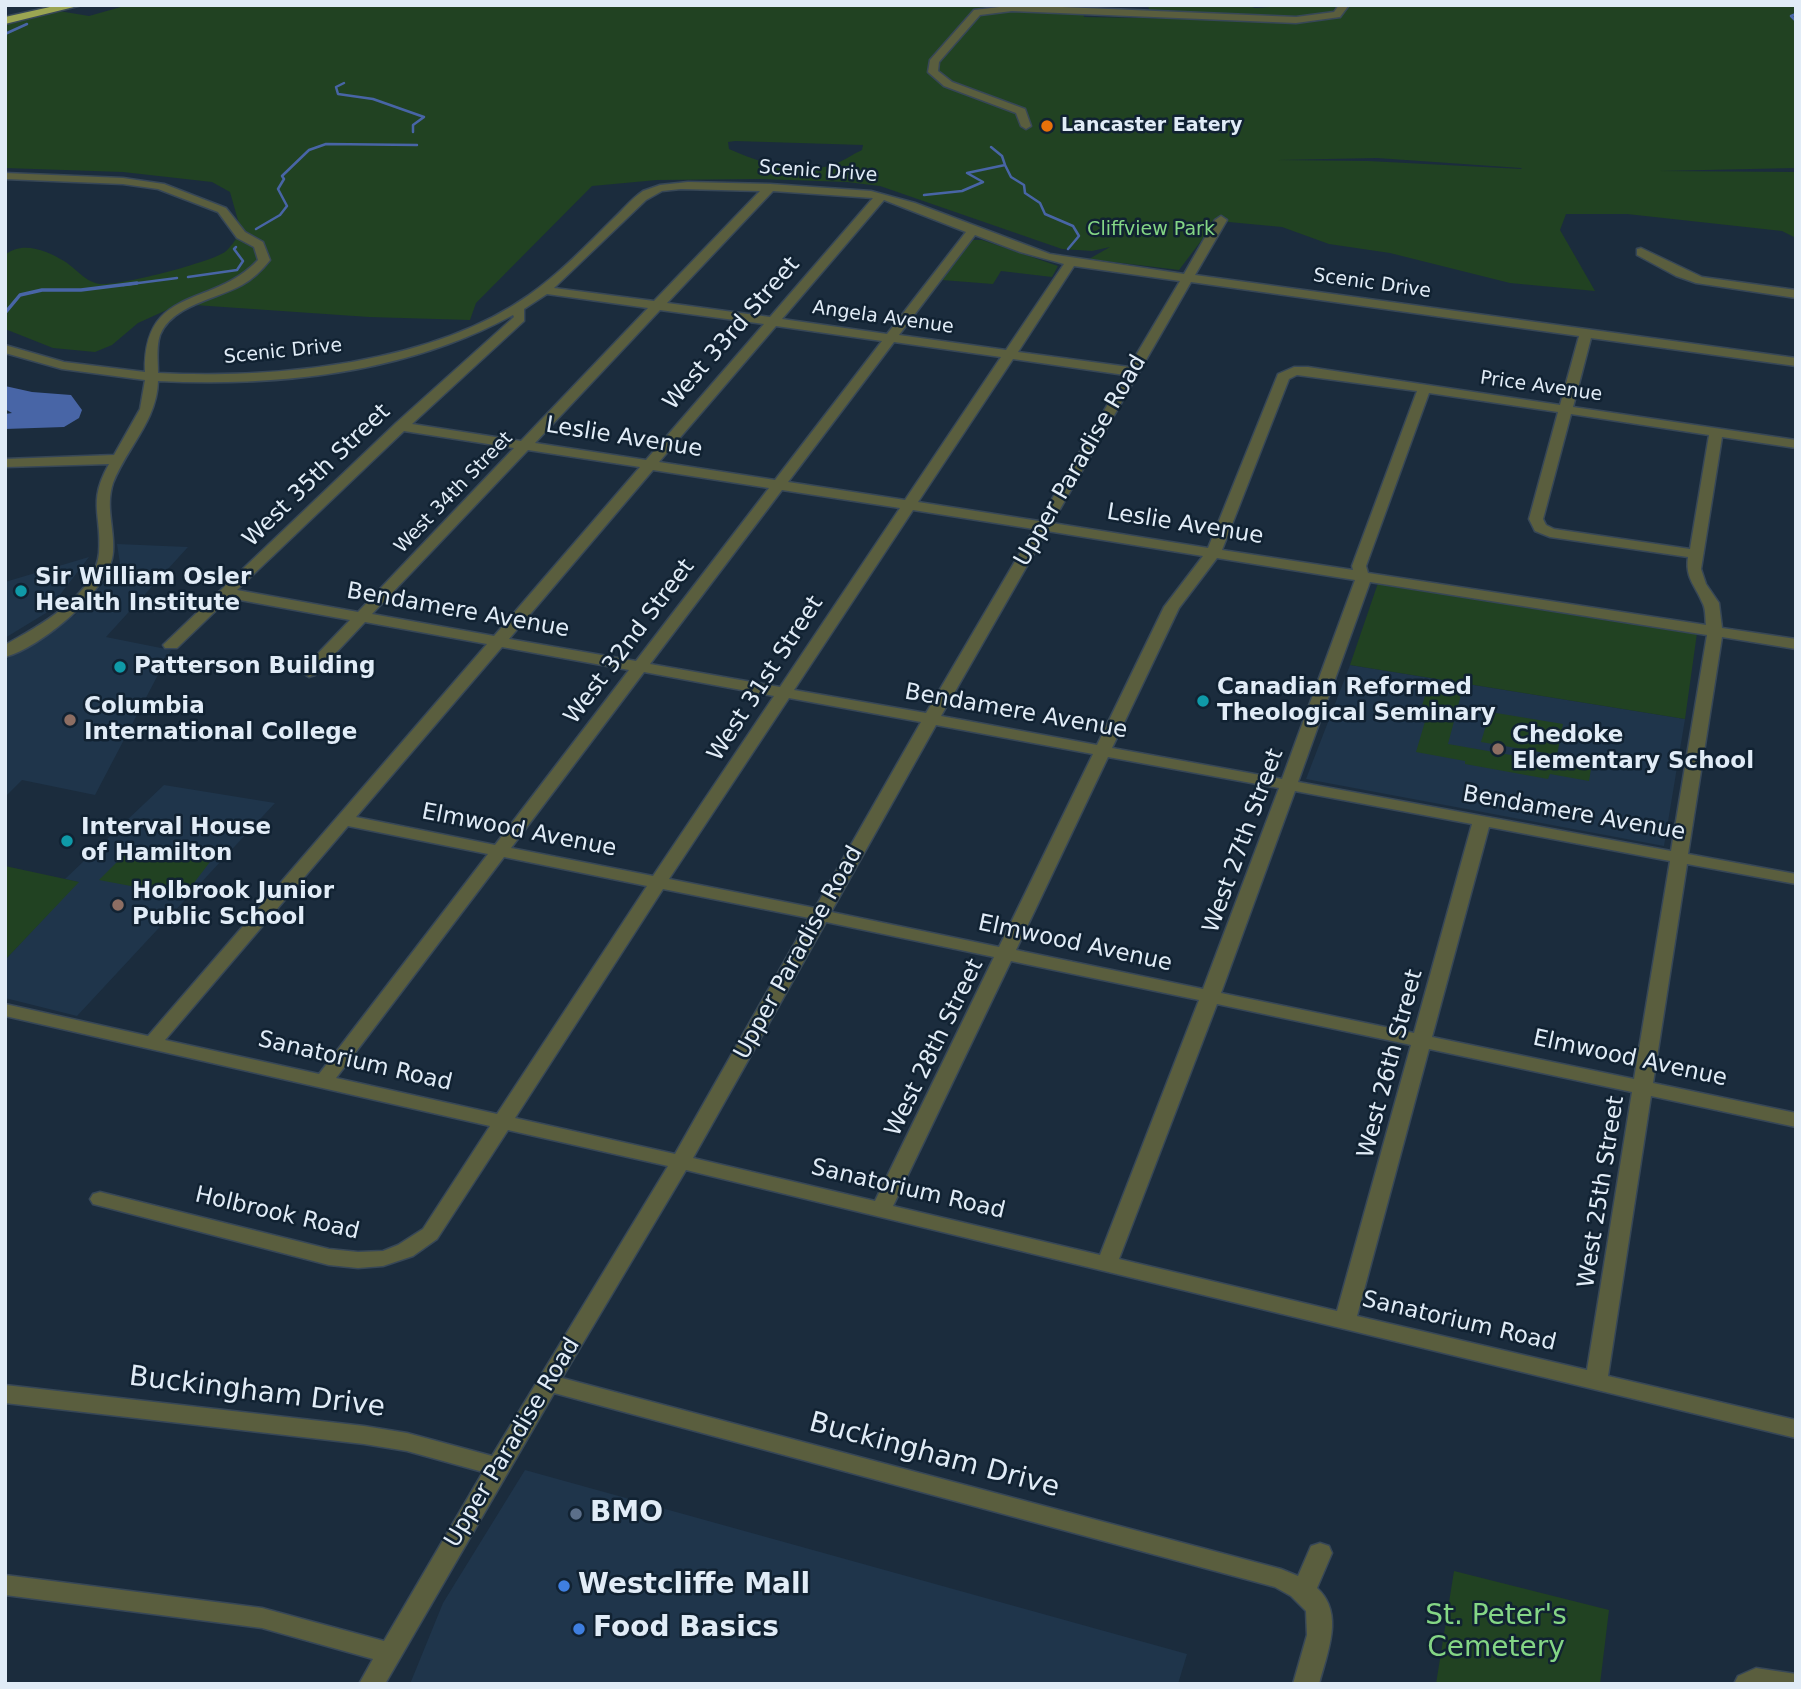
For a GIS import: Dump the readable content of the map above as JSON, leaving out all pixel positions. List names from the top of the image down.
{
  "streets": {
    "street": [
      "Scenic Drive",
      "Angela Avenue",
      "West 33rd Street",
      "Price Avenue",
      "Leslie Avenue",
      "Upper Paradise Road",
      "West 35th Street",
      "West 34th Street",
      "Bendamere Avenue",
      "West 32nd Street",
      "West 31st Street",
      "Elmwood Avenue",
      "West 27th Street",
      "West 28th Street",
      "Sanatorium Road",
      "West 26th Street",
      "West 25th Street",
      "Holbrook Road",
      "Buckingham Drive"
    ]
  },
  "crossings": [
    ["Scenic Drive", "Angela Avenue"],
    ["Scenic Drive", "West 33rd Street"],
    ["Scenic Drive", "Upper Paradise Road"],
    ["Scenic Drive", "West 35th Street"],
    ["Scenic Drive", "West 34th Street"],
    ["Scenic Drive", "West 32nd Street"],
    ["Scenic Drive", "West 31st Street"],
    ["Angela Avenue", "West 33rd Street"],
    ["Angela Avenue", "Upper Paradise Road"],
    ["Angela Avenue", "West 34th Street"],
    ["Angela Avenue", "West 32nd Street"],
    ["Angela Avenue", "West 31st Street"],
    ["West 33rd Street", "Leslie Avenue"],
    ["West 33rd Street", "Bendamere Avenue"],
    ["West 33rd Street", "Elmwood Avenue"],
    ["West 33rd Street", "Sanatorium Road"],
    ["Price Avenue", "West 27th Street"],
    ["Price Avenue", "West 28th Street"],
    ["Price Avenue", "West 25th Street"],
    ["Leslie Avenue", "Upper Paradise Road"],
    ["Leslie Avenue", "West 35th Street"],
    ["Leslie Avenue", "West 34th Street"],
    ["Leslie Avenue", "West 32nd Street"],
    ["Leslie Avenue", "West 31st Street"],
    ["Leslie Avenue", "West 27th Street"],
    ["Leslie Avenue", "West 28th Street"],
    ["Leslie Avenue", "West 25th Street"],
    ["Upper Paradise Road", "Bendamere Avenue"],
    ["Upper Paradise Road", "Elmwood Avenue"],
    ["Upper Paradise Road", "Sanatorium Road"],
    ["Upper Paradise Road", "Buckingham Drive"],
    ["West 35th Street", "Bendamere Avenue"],
    ["West 34th Street", "Bendamere Avenue"],
    ["Bendamere Avenue", "West 32nd Street"],
    ["Bendamere Avenue", "West 31st Street"],
    ["Bendamere Avenue", "West 27th Street"],
    ["Bendamere Avenue", "West 28th Street"],
    ["Bendamere Avenue", "West 26th Street"],
    ["Bendamere Avenue", "West 25th Street"],
    ["West 32nd Street", "Elmwood Avenue"],
    ["West 32nd Street", "Sanatorium Road"],
    ["West 31st Street", "Elmwood Avenue"],
    ["West 31st Street", "Sanatorium Road"],
    ["West 31st Street", "Holbrook Road"],
    ["Elmwood Avenue", "West 27th Street"],
    ["Elmwood Avenue", "West 28th Street"],
    ["Elmwood Avenue", "West 26th Street"],
    ["Elmwood Avenue", "West 25th Street"],
    ["West 27th Street", "Sanatorium Road"],
    ["West 28th Street", "Sanatorium Road"],
    ["Sanatorium Road", "West 26th Street"],
    ["Sanatorium Road", "West 25th Street"],
    ["Sanatorium Road", "Holbrook Road"]
  ],
  "parks": ["Cliffview Park", "St. Peter's Cemetery"],
  "places": [
    "Lancaster Eatery",
    "Sir William Osler Health Institute",
    "Patterson Building",
    "Canadian Reformed Theological Seminary",
    "Columbia International College",
    "Chedoke Elementary School",
    "Interval House of Hamilton",
    "Holbrook Junior Public School",
    "BMO",
    "Westcliffe Mall",
    "Food Basics"
  ]
}
